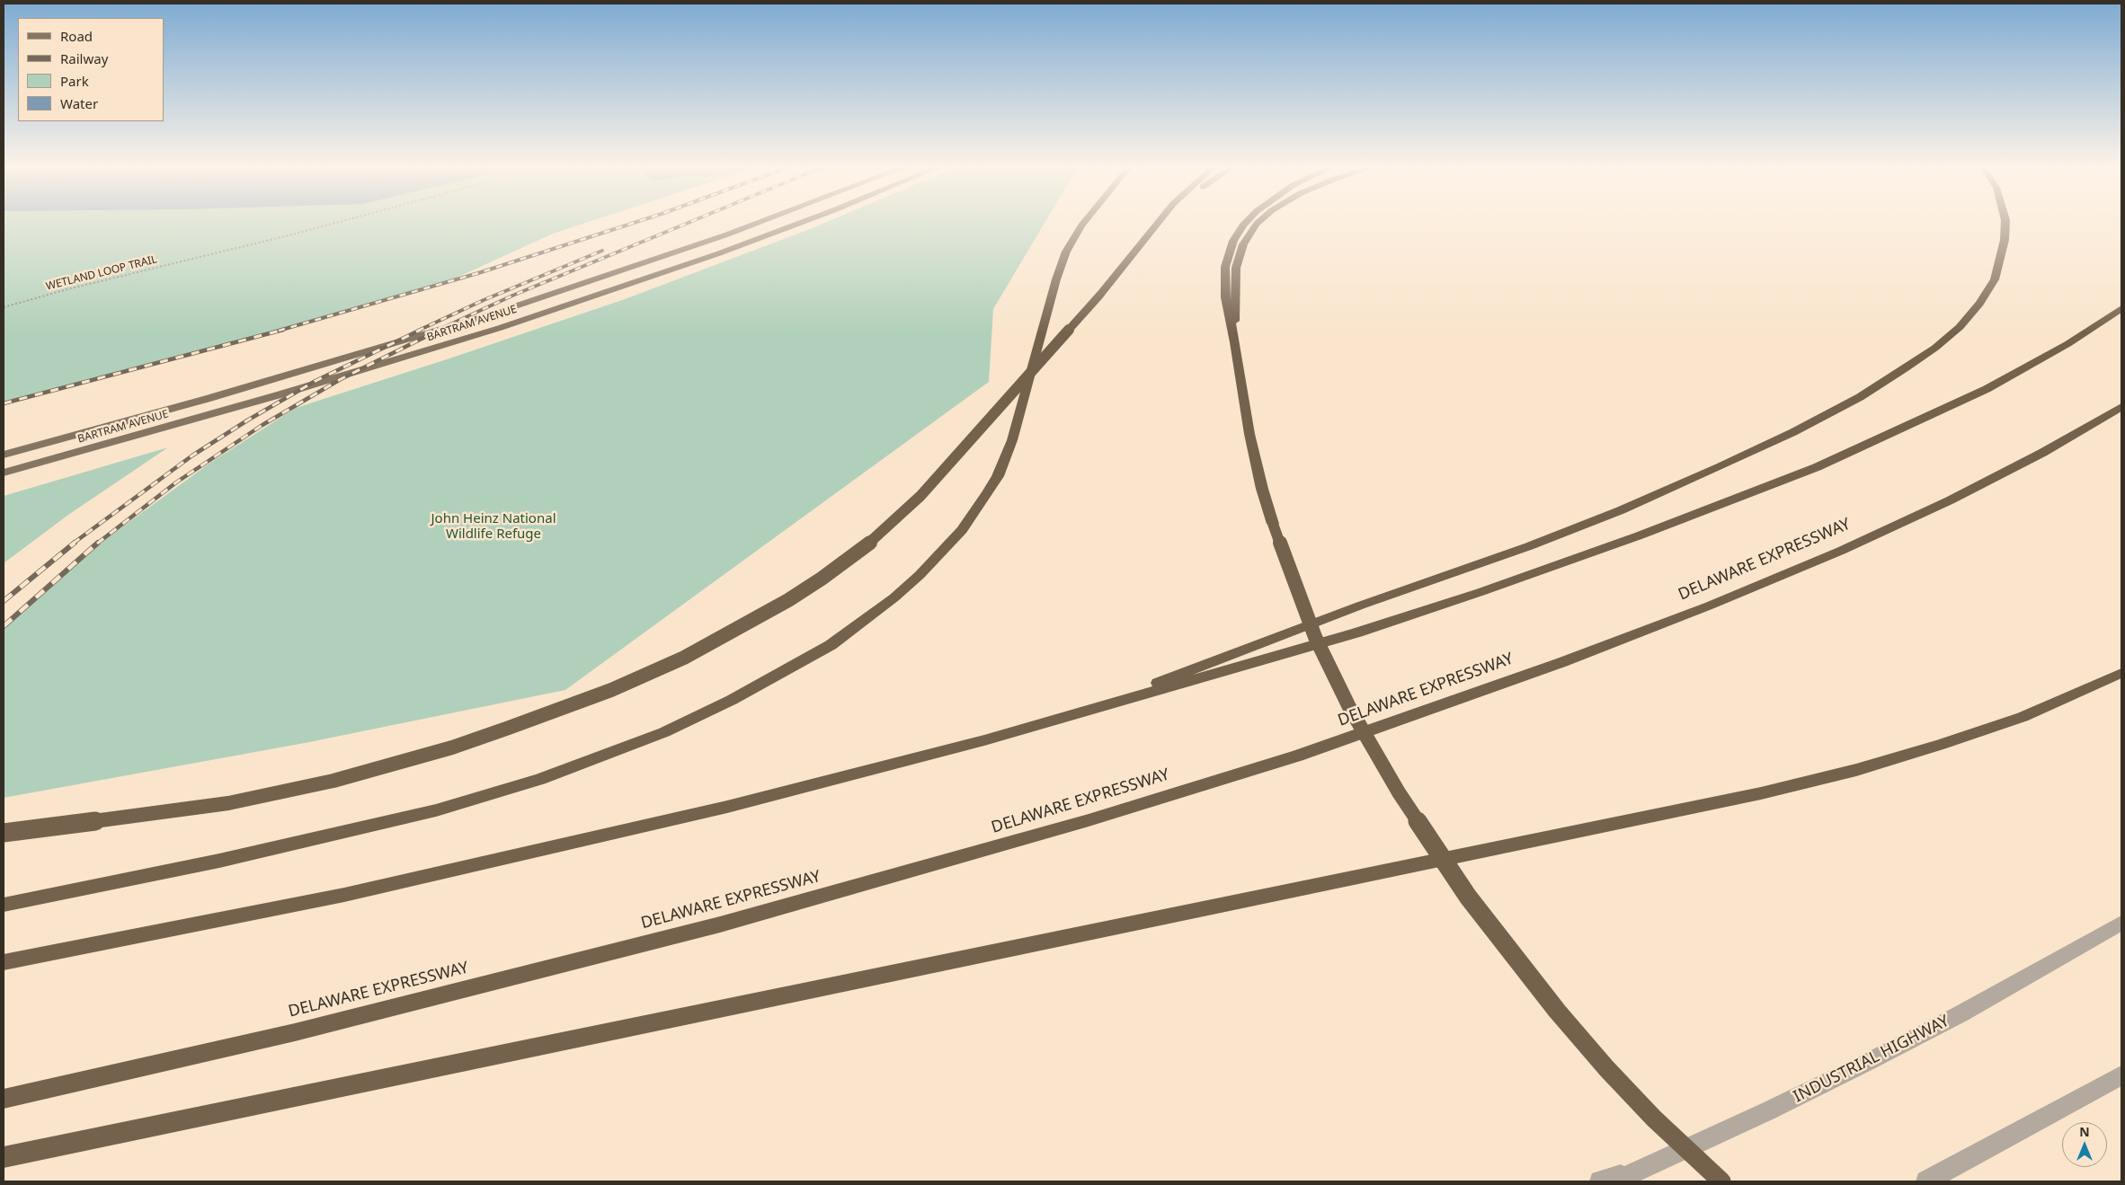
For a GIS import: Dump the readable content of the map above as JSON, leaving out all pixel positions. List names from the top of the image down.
{
  "streets": {
    "highway": ["DELAWARE EXPRESSWAY"],
    "main road": ["BARTRAM AVENUE"],
    "street": ["INDUSTRIAL HIGHWAY"],
    "path": ["WETLAND LOOP TRAIL"]
  },
  "parks": ["John Heinz National Wildlife Refuge"],
  "legend": [
    "Road",
    "Railway",
    "Park",
    "Water"
  ],
  "north": "top"
}
